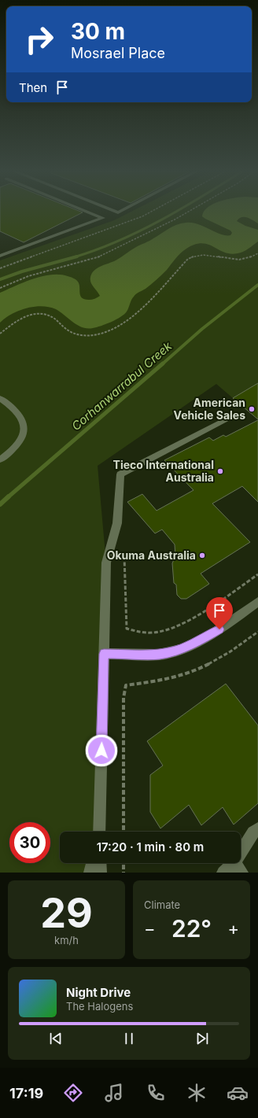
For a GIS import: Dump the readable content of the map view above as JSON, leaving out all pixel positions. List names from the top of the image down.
{
  "water": ["Corhanwarrabul Creek"],
  "places": ["American Vehicle Sales", "Tieco International Australia", "Okuma Australia"],
  "page": {
    "turn": ["30 m", "Mosrael Place"],
    "then": "Then",
    "limit": "30",
    "trip": "17:20 · 1 min · 80 m",
    "tile": [
      ["29", "km/h"],
      "Climate"
    ],
    "heat": ["−", "22°", "+"],
    "song": ["Night Drive", "The Halogens"],
    "tabs": "17:19"
  }
}
